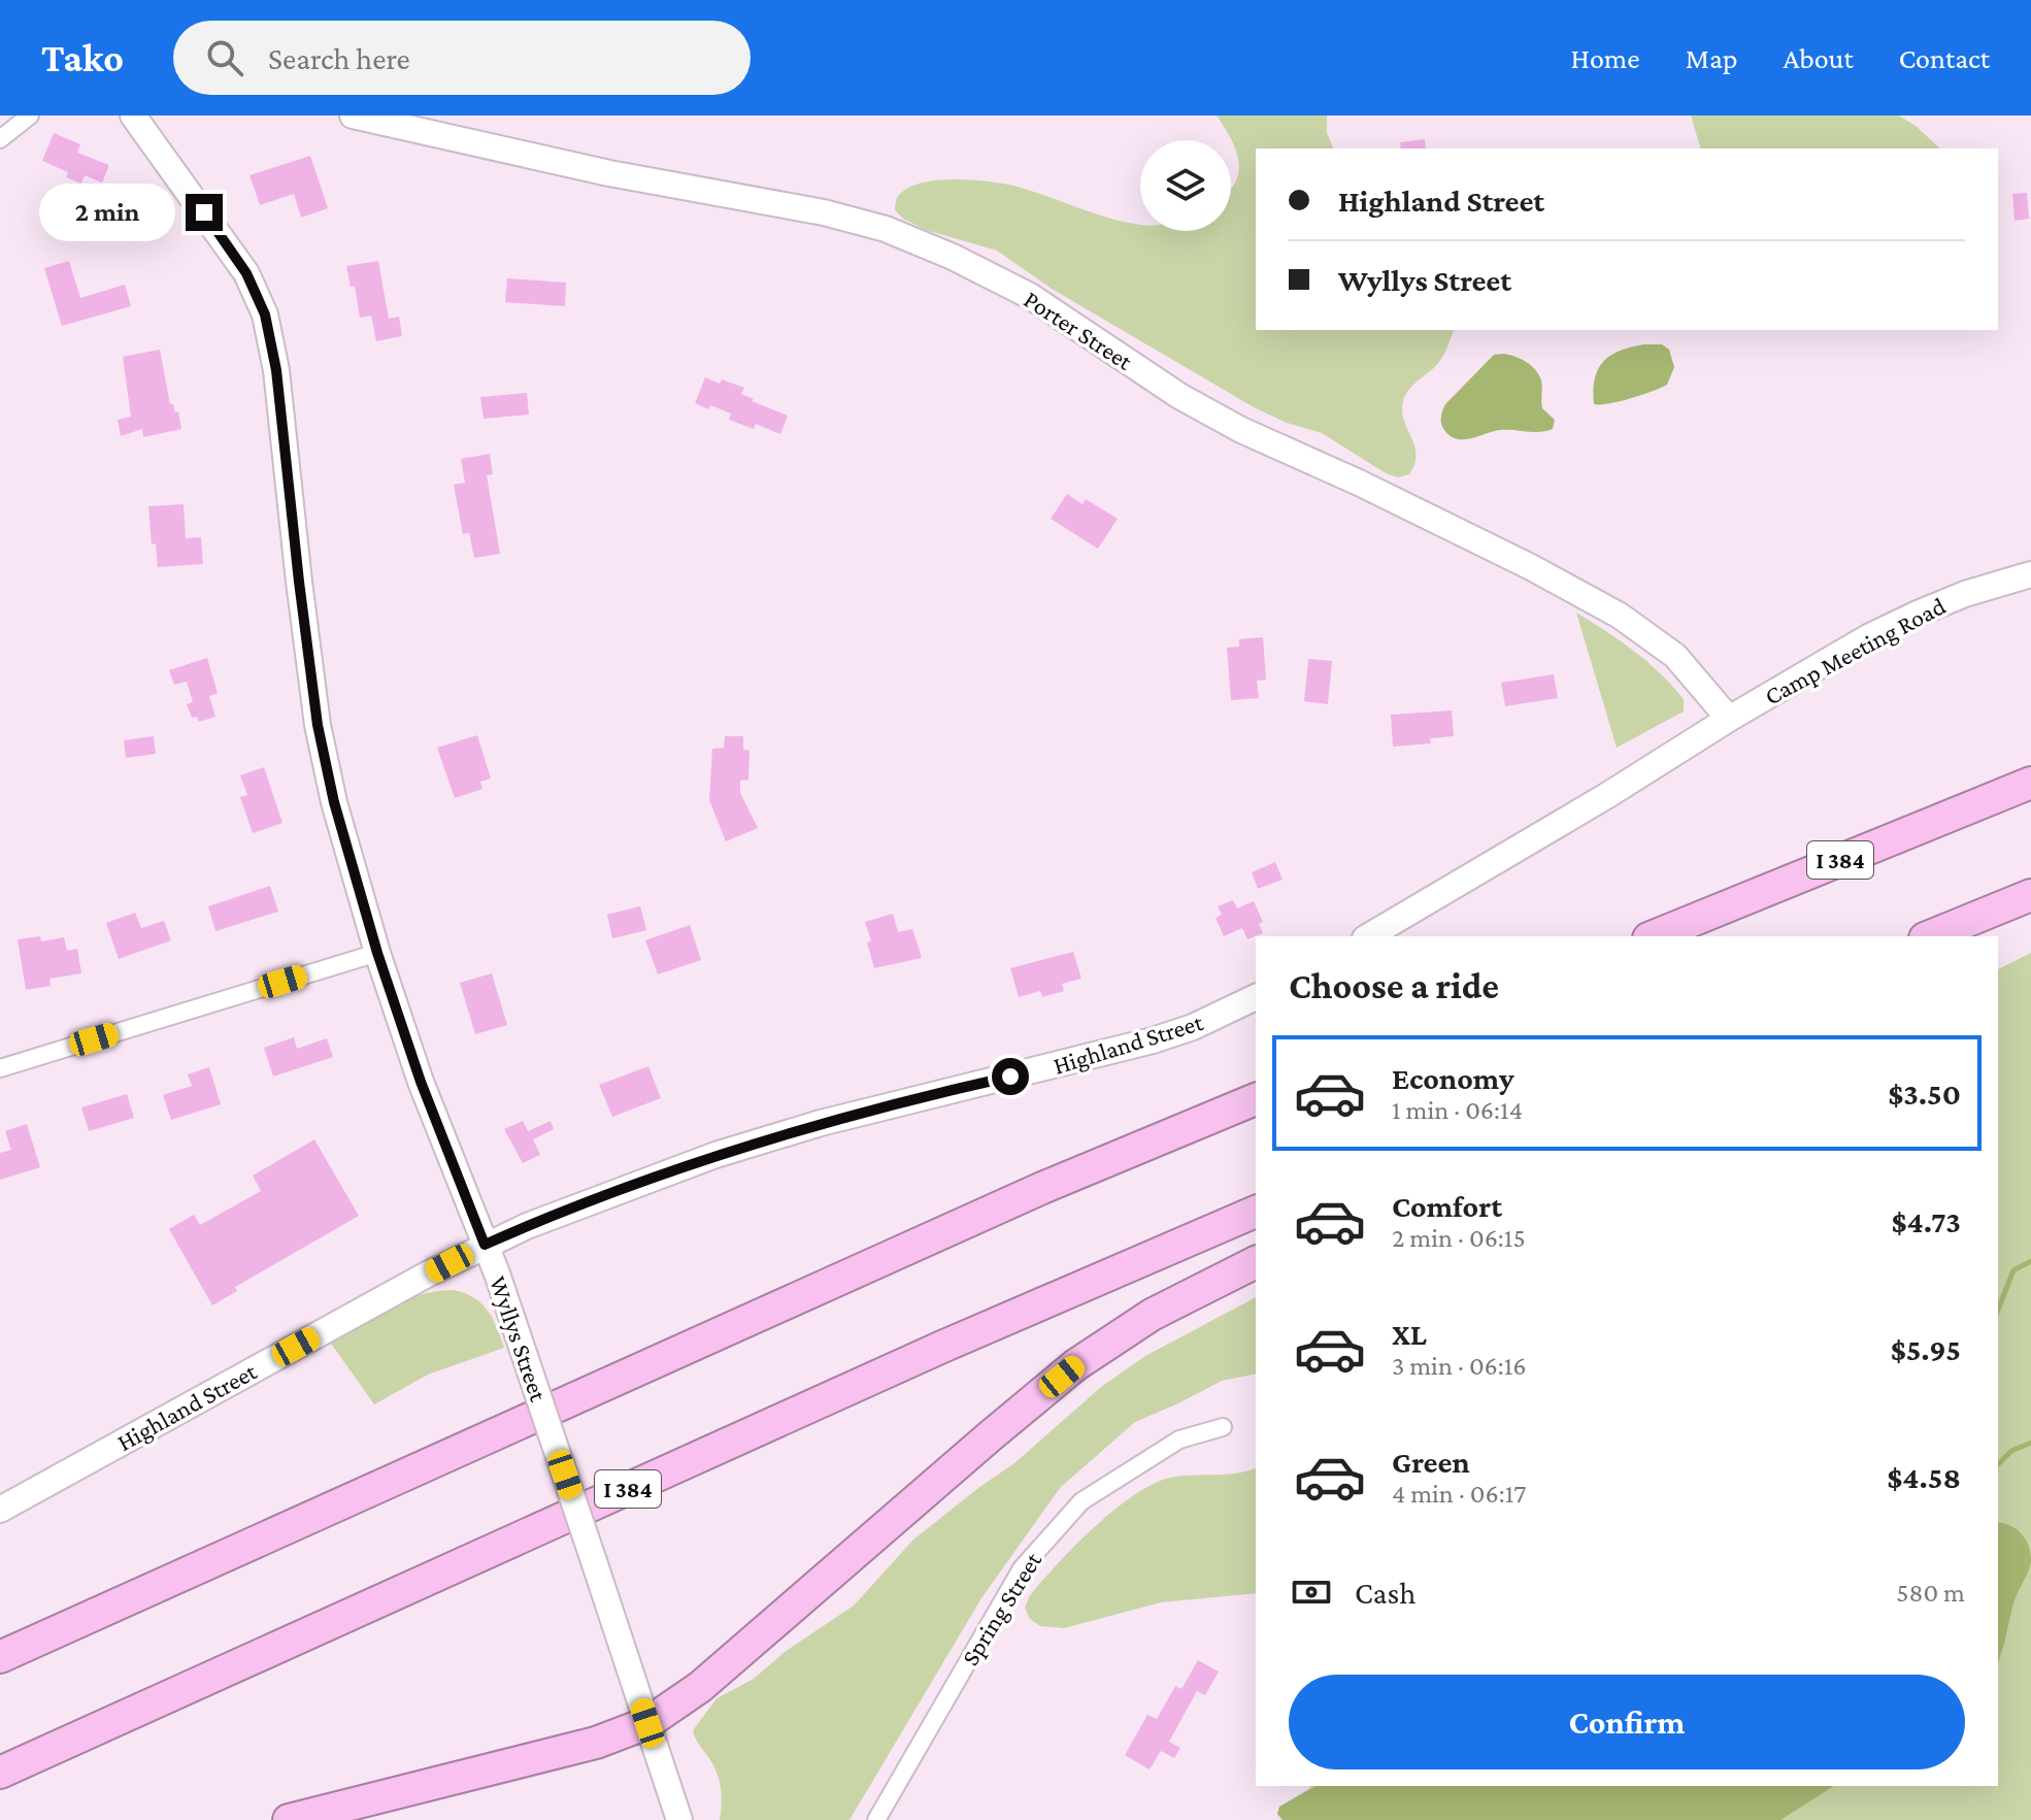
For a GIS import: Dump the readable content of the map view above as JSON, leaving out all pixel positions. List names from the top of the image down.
{
  "streets": {
    "highway": ["I 384"],
    "street": [
      "Porter Street",
      "Camp Meeting Road",
      "Highland Street",
      "Wyllys Street",
      "Spring Street"
    ]
  },
  "crossings": [
    ["Porter Street", "Camp Meeting Road"],
    ["Highland Street", "Wyllys Street"]
  ],
  "page": {
    "header": "Tako",
    "search": "Search here",
    "nav": [
      "Home",
      "Map",
      "About",
      "Contact"
    ],
    "banner": ["Highland Street", "Wyllys Street"],
    "bubble": "2 min",
    "heading": "Choose a ride",
    "list": [
      {
        "name": "Economy",
        "note": "1 min · 06:14",
        "value": "$3.50"
      },
      {
        "name": "Comfort",
        "note": "2 min · 06:15",
        "value": "$4.73"
      },
      {
        "name": "XL",
        "note": "3 min · 06:16",
        "value": "$5.95"
      },
      {
        "name": "Green",
        "note": "4 min · 06:17",
        "value": "$4.58"
      }
    ],
    "pay": ["Cash", "580 m"],
    "buttons": "Confirm"
  }
}
